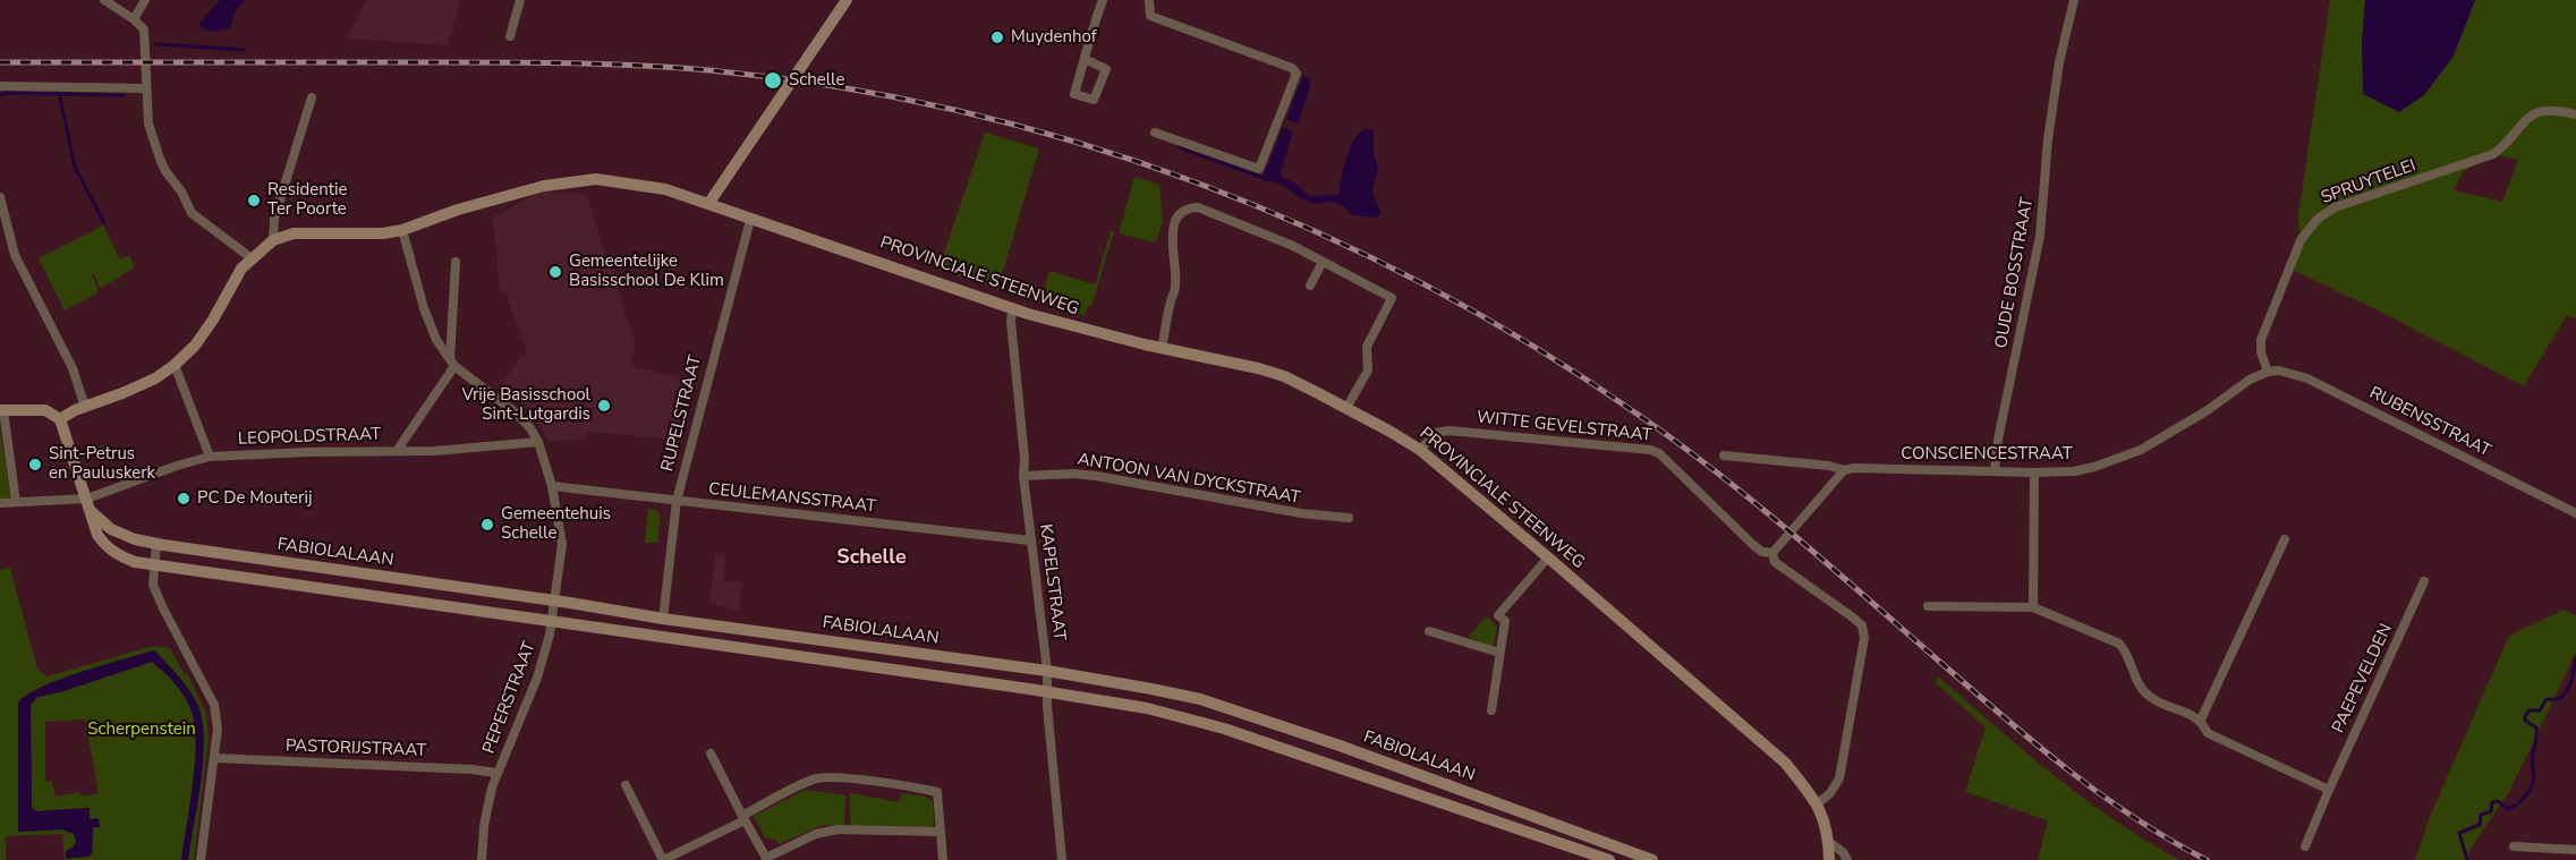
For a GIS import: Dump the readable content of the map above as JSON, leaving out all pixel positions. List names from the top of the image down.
{
  "streets": {
    "main road": ["PROVINCIALE STEENWEG", "FABIOLALAAN"],
    "street": [
      "SPRUYTELEI",
      "OUDE BOSSTRAAT",
      "RUPELSTRAAT",
      "RUBENSSTRAAT",
      "WITTE GEVELSTRAAT",
      "LEOPOLDSTRAAT",
      "CONSCIENCESTRAAT",
      "ANTOON VAN DYCKSTRAAT",
      "CEULEMANSSTRAAT",
      "KAPELSTRAAT",
      "PAEPEVELDEN",
      "PEPERSTRAAT",
      "PASTORIJSTRAAT"
    ]
  },
  "crossings": [
    ["SPRUYTELEI", "RUBENSSTRAAT"],
    ["SPRUYTELEI", "CONSCIENCESTRAAT"],
    ["OUDE BOSSTRAAT", "CONSCIENCESTRAAT"],
    ["PROVINCIALE STEENWEG", "RUPELSTRAAT"],
    ["PROVINCIALE STEENWEG", "WITTE GEVELSTRAAT"],
    ["PROVINCIALE STEENWEG", "FABIOLALAAN"],
    ["PROVINCIALE STEENWEG", "KAPELSTRAAT"],
    ["PROVINCIALE STEENWEG", "PEPERSTRAAT"],
    ["RUPELSTRAAT", "CEULEMANSSTRAAT"],
    ["RUPELSTRAAT", "FABIOLALAAN"],
    ["RUBENSSTRAAT", "CONSCIENCESTRAAT"],
    ["LEOPOLDSTRAAT", "FABIOLALAAN"],
    ["LEOPOLDSTRAAT", "PEPERSTRAAT"],
    ["ANTOON VAN DYCKSTRAAT", "KAPELSTRAAT"],
    ["CEULEMANSSTRAAT", "KAPELSTRAAT"],
    ["CEULEMANSSTRAAT", "PEPERSTRAAT"],
    ["FABIOLALAAN", "KAPELSTRAAT"],
    ["FABIOLALAAN", "PEPERSTRAAT"],
    ["PEPERSTRAAT", "PASTORIJSTRAAT"]
  ],
  "districts": ["Schelle"],
  "parks": ["Scherpenstein"],
  "places": [
    "Muydenhof",
    "Schelle",
    "Residentie Ter Poorte",
    "Gemeentelijke Basisschool De Klim",
    "Vrije Basisschool Sint-Lutgardis",
    "Sint-Petrus en Pauluskerk",
    "PC De Mouterij",
    "Gemeentehuis Schelle"
  ]
}
